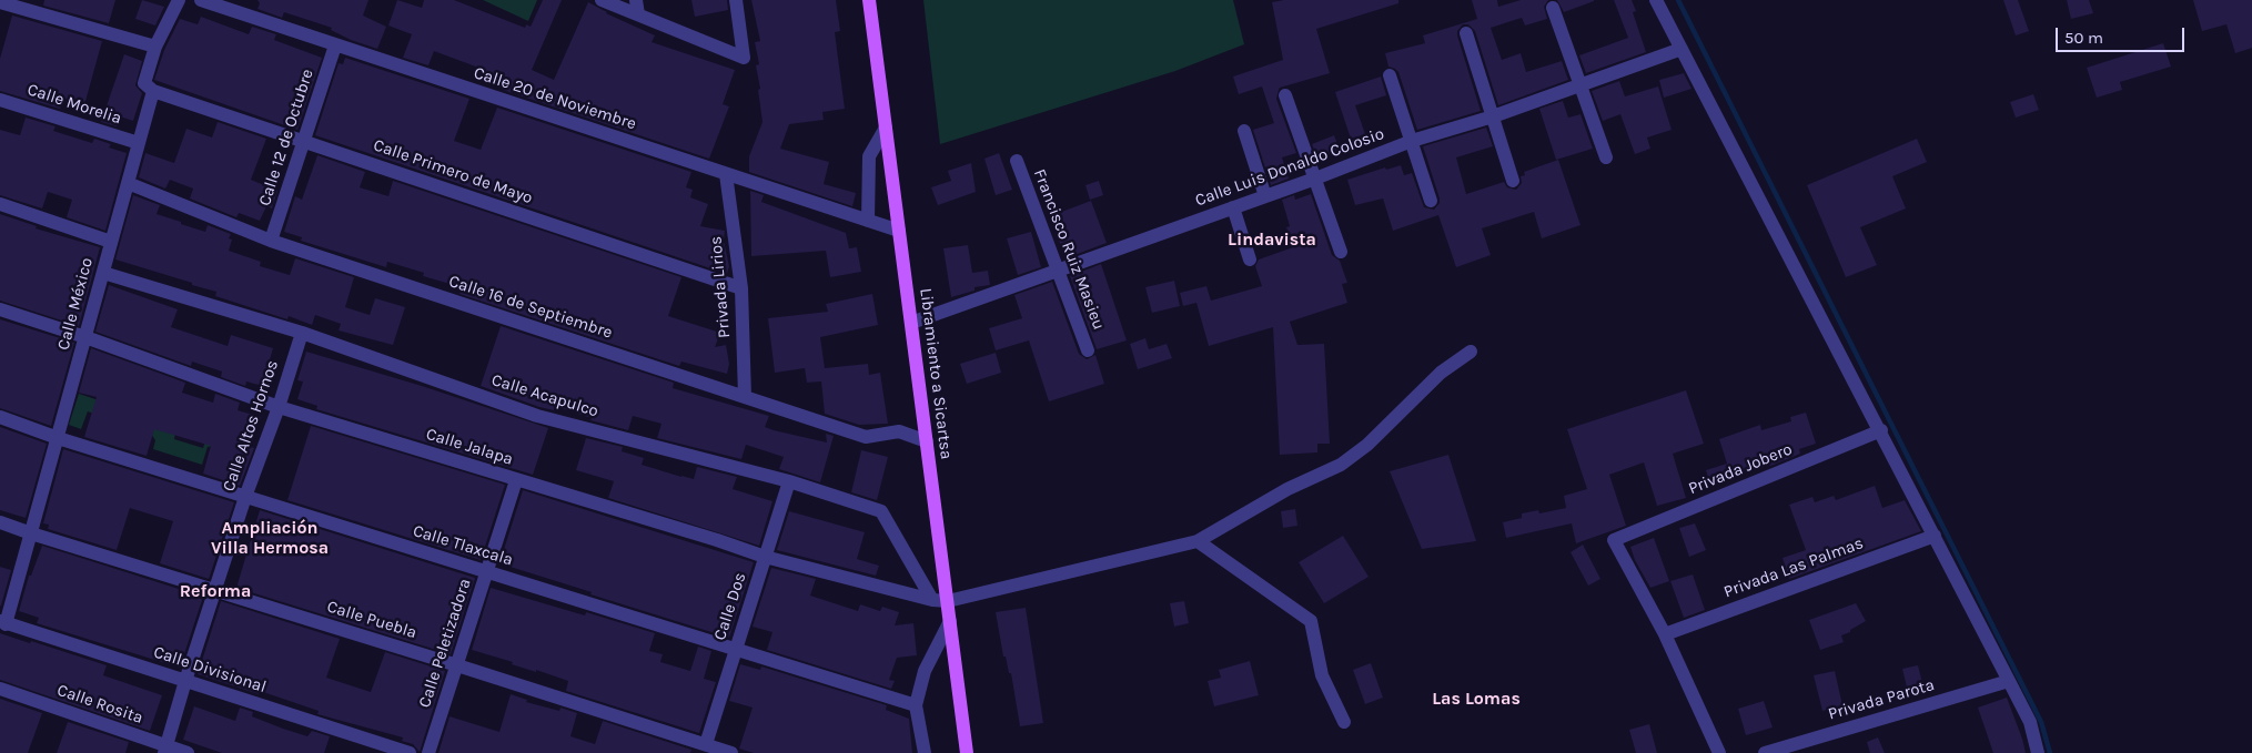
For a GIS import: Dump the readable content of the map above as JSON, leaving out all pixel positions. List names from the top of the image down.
{
  "streets": {
    "main road": ["Libramiento a Sicartsa"],
    "street": [
      "Calle 20 de Noviembre",
      "Calle Morelia",
      "Calle 12 de Octubre",
      "Calle Luis Donaldo Colosio",
      "Calle Primero de Mayo",
      "Francisco Ruiz Masieu",
      "Privada Lirios",
      "Calle México",
      "Calle 16 de Septiembre",
      "Calle Acapulco",
      "Calle Altos Hornos",
      "Calle Jalapa",
      "Privada Jobero",
      "Calle Tlaxcala",
      "Privada Las Palmas",
      "Calle Dos",
      "Calle Puebla",
      "Calle Peletizadora",
      "Calle Divisional",
      "Privada Parota",
      "Calle Rosita"
    ]
  },
  "crossings": [
    ["Calle 20 de Noviembre", "Calle 12 de Octubre"],
    ["Calle 20 de Noviembre", "Privada Lirios"],
    ["Calle 20 de Noviembre", "Libramiento a Sicartsa"],
    ["Calle Morelia", "Calle México"],
    ["Calle 12 de Octubre", "Calle Primero de Mayo"],
    ["Calle 12 de Octubre", "Calle 16 de Septiembre"],
    ["Calle Luis Donaldo Colosio", "Francisco Ruiz Masieu"],
    ["Calle Luis Donaldo Colosio", "Libramiento a Sicartsa"],
    ["Calle Primero de Mayo", "Privada Lirios"],
    ["Calle Primero de Mayo", "Calle México"],
    ["Privada Lirios", "Calle 16 de Septiembre"],
    ["Calle México", "Calle 16 de Septiembre"],
    ["Calle México", "Calle Acapulco"],
    ["Calle México", "Calle Jalapa"],
    ["Calle México", "Calle Tlaxcala"],
    ["Calle México", "Calle Puebla"],
    ["Calle México", "Calle Divisional"],
    ["Calle 16 de Septiembre", "Libramiento a Sicartsa"],
    ["Libramiento a Sicartsa", "Calle Jalapa"],
    ["Calle Acapulco", "Calle Altos Hornos"],
    ["Calle Acapulco", "Calle Jalapa"],
    ["Calle Acapulco", "Calle Dos"],
    ["Calle Altos Hornos", "Calle Jalapa"],
    ["Calle Altos Hornos", "Calle Tlaxcala"],
    ["Calle Altos Hornos", "Calle Puebla"],
    ["Calle Altos Hornos", "Calle Divisional"],
    ["Calle Altos Hornos", "Calle Rosita"],
    ["Calle Jalapa", "Calle Dos"],
    ["Calle Jalapa", "Calle Peletizadora"],
    ["Privada Jobero", "Privada Las Palmas"],
    ["Calle Tlaxcala", "Calle Dos"],
    ["Calle Tlaxcala", "Calle Peletizadora"],
    ["Calle Dos", "Calle Puebla"],
    ["Calle Puebla", "Calle Peletizadora"]
  ],
  "districts": [
    "Lindavista",
    "Ampliación Villa Hermosa",
    "Reforma",
    "Las Lomas"
  ],
  "scale_bar": "50 m"
}
